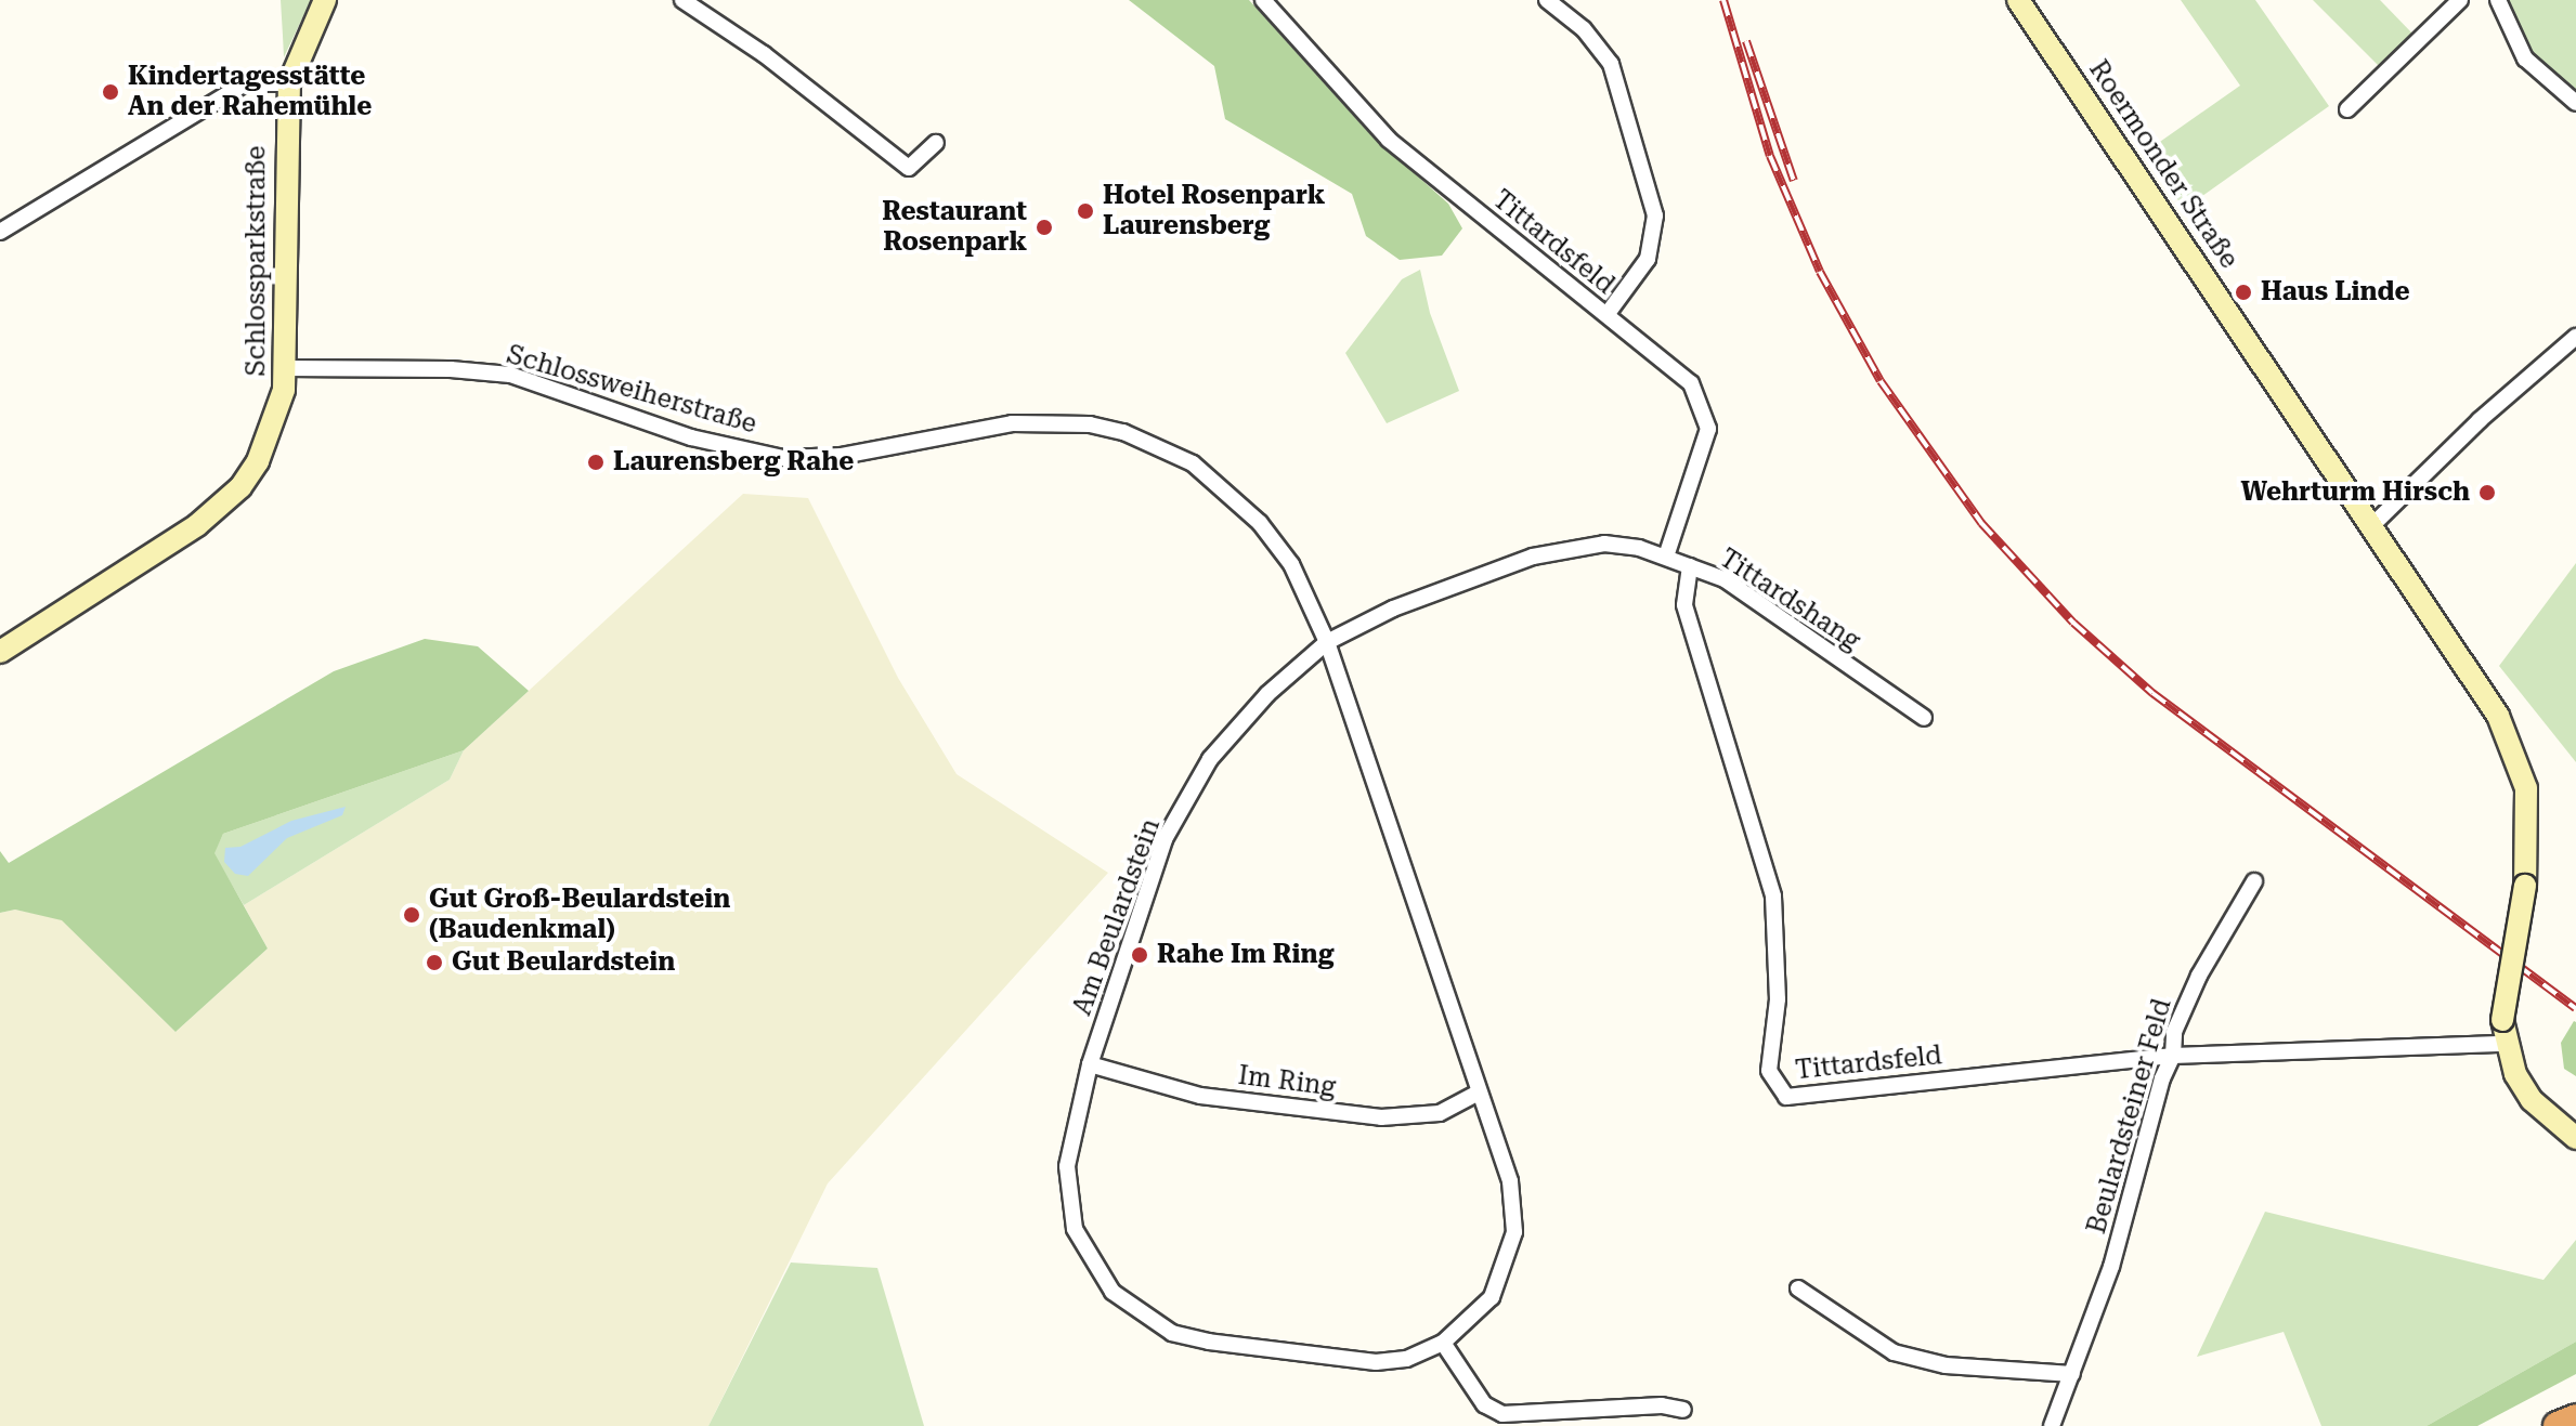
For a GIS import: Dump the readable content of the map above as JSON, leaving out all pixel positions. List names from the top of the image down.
{
  "streets": {
    "main road": ["Roermonder Straße", "Schlossparkstraße"],
    "street": [
      "Tittardsfeld",
      "Schlossweiherstraße",
      "Tittardshang",
      "Am Beulardstein",
      "Im Ring",
      "Beulardsteiner Feld"
    ]
  },
  "crossings": [
    ["Roermonder Straße", "Tittardsfeld"],
    ["Tittardsfeld", "Tittardshang"],
    ["Tittardsfeld", "Beulardsteiner Feld"],
    ["Schlossparkstraße", "Schlossweiherstraße"],
    ["Schlossweiherstraße", "Tittardshang"],
    ["Schlossweiherstraße", "Am Beulardstein"],
    ["Tittardshang", "Am Beulardstein"],
    ["Am Beulardstein", "Im Ring"]
  ],
  "places": [
    "Kindertagesstätte An der Rahemühle",
    "Hotel Rosenpark Laurensberg",
    "Restaurant Rosenpark",
    "Haus Linde",
    "Laurensberg Rahe",
    "Wehrturm Hirsch",
    "Gut Groß-Beulardstein (Baudenkmal)",
    "Rahe Im Ring",
    "Gut Beulardstein"
  ]
}
